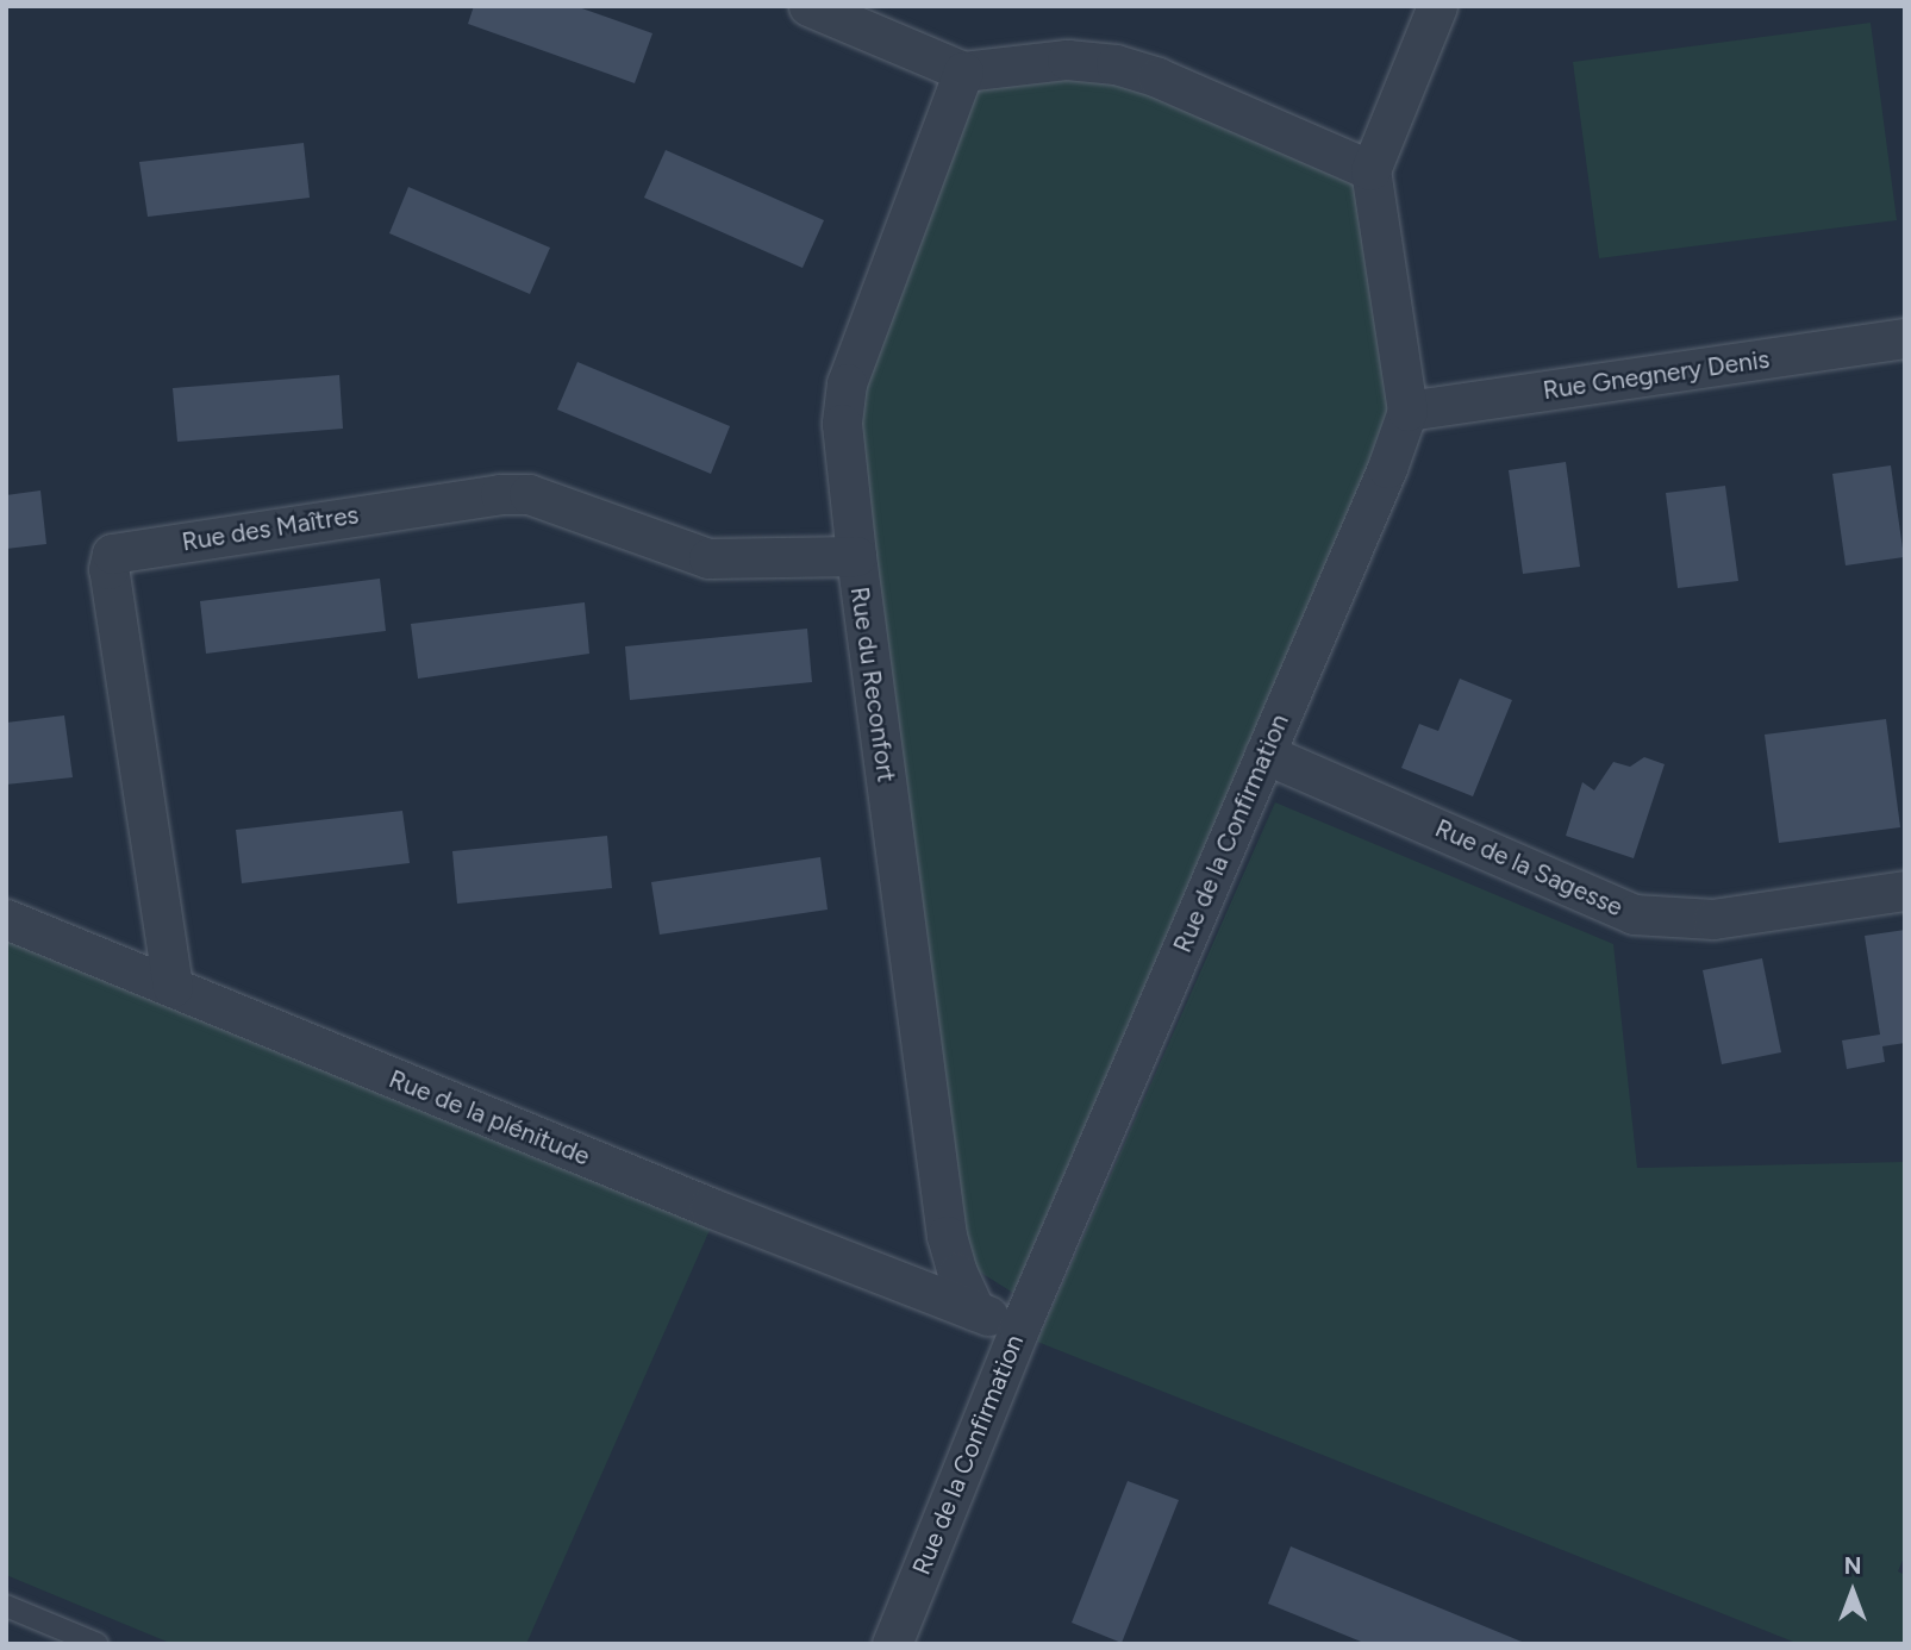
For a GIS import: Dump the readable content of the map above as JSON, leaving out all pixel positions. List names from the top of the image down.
{
  "streets": {
    "street": [
      "Rue Gnegnery Denis",
      "Rue des Maîtres",
      "Rue du Reconfort",
      "Rue de la Confirmation",
      "Rue de la Sagesse",
      "Rue de la plénitude"
    ]
  },
  "crossings": [
    ["Rue Gnegnery Denis", "Rue de la Confirmation"],
    ["Rue des Maîtres", "Rue du Reconfort"],
    ["Rue des Maîtres", "Rue de la plénitude"],
    ["Rue du Reconfort", "Rue de la plénitude"],
    ["Rue de la Confirmation", "Rue de la Sagesse"],
    ["Rue de la Confirmation", "Rue de la plénitude"]
  ],
  "north": "top"
}
